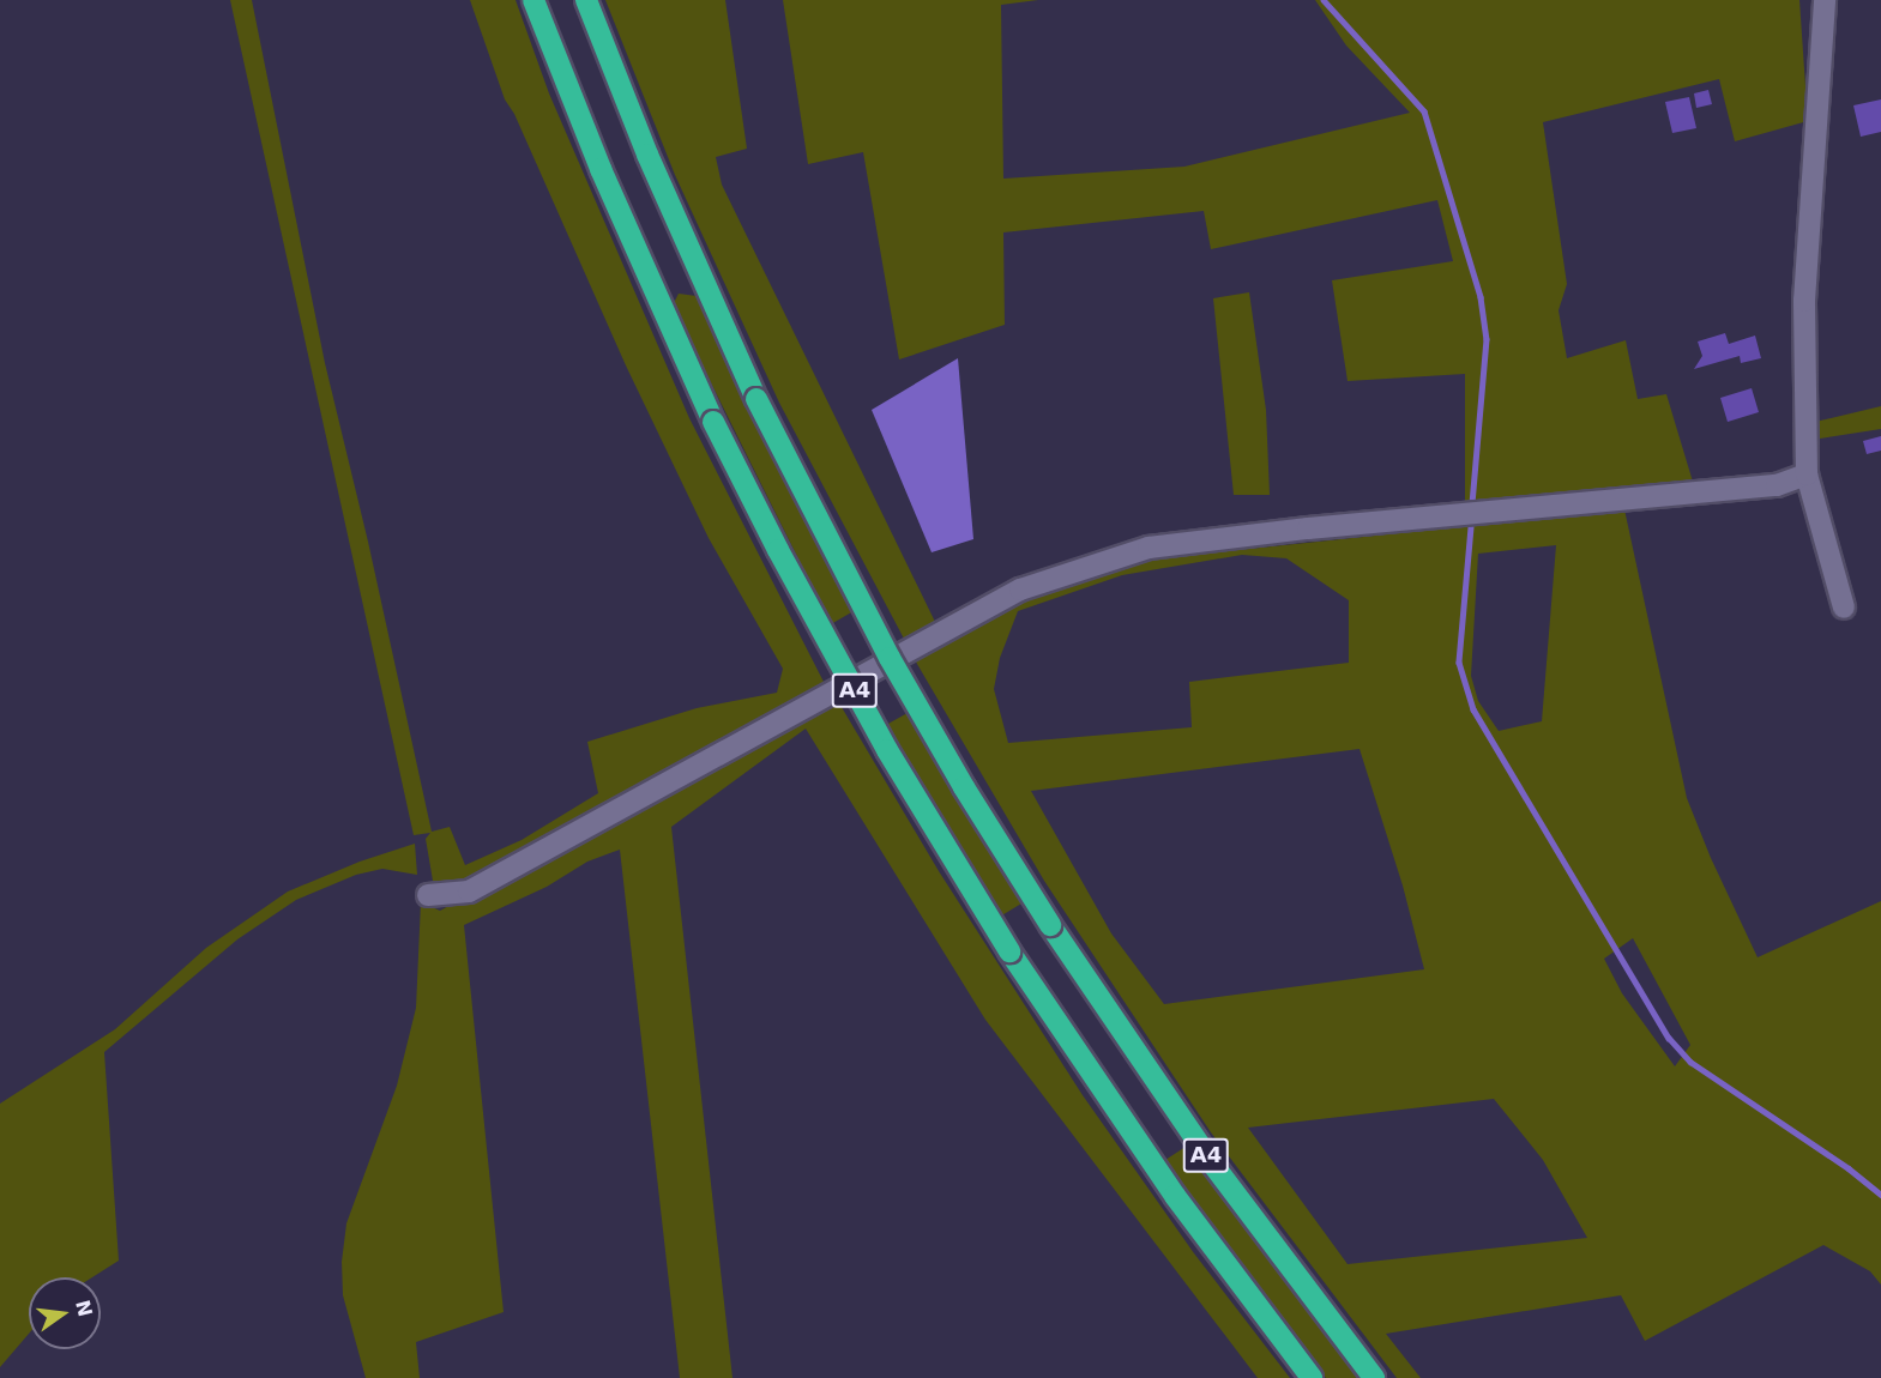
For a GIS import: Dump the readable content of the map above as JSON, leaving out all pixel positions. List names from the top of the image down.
{
  "streets": {
    "highway": ["A4"]
  },
  "north": "right"
}
